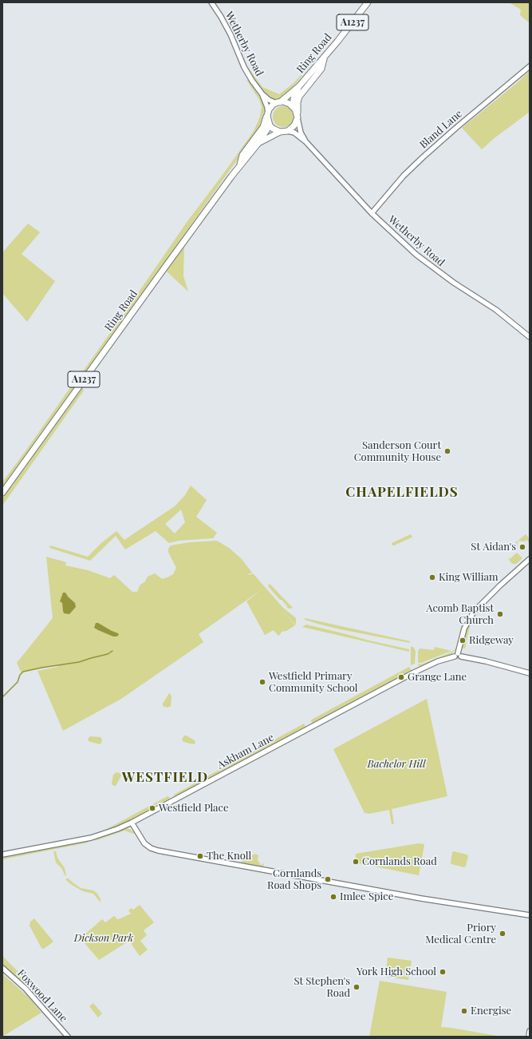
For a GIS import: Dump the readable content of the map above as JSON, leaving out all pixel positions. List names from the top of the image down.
{
  "streets": {
    "highway": ["A1237", "Ring Road"],
    "street": [
      "Wetherby Road",
      "Bland Lane",
      "Askham Lane",
      "Foxwood Lane"
    ]
  },
  "crossings": [
    ["Wetherby Road", "Ring Road"],
    ["Wetherby Road", "Bland Lane"]
  ],
  "districts": ["CHAPELFIELDS", "WESTFIELD"],
  "parks": ["Bachelor Hill", "Dickson Park"],
  "places": [
    "Sanderson Court Community House",
    "St Aidan's",
    "King William",
    "Acomb Baptist Church",
    "Ridgeway",
    "Grange Lane",
    "Westfield Primary Community School",
    "Westfield Place",
    "The Knoll",
    "Cornlands Road",
    "Cornlands Road Shops",
    "Imlee Spice",
    "Priory Medical Centre",
    "York High School",
    "St Stephen's Road",
    "Energise"
  ]
}
